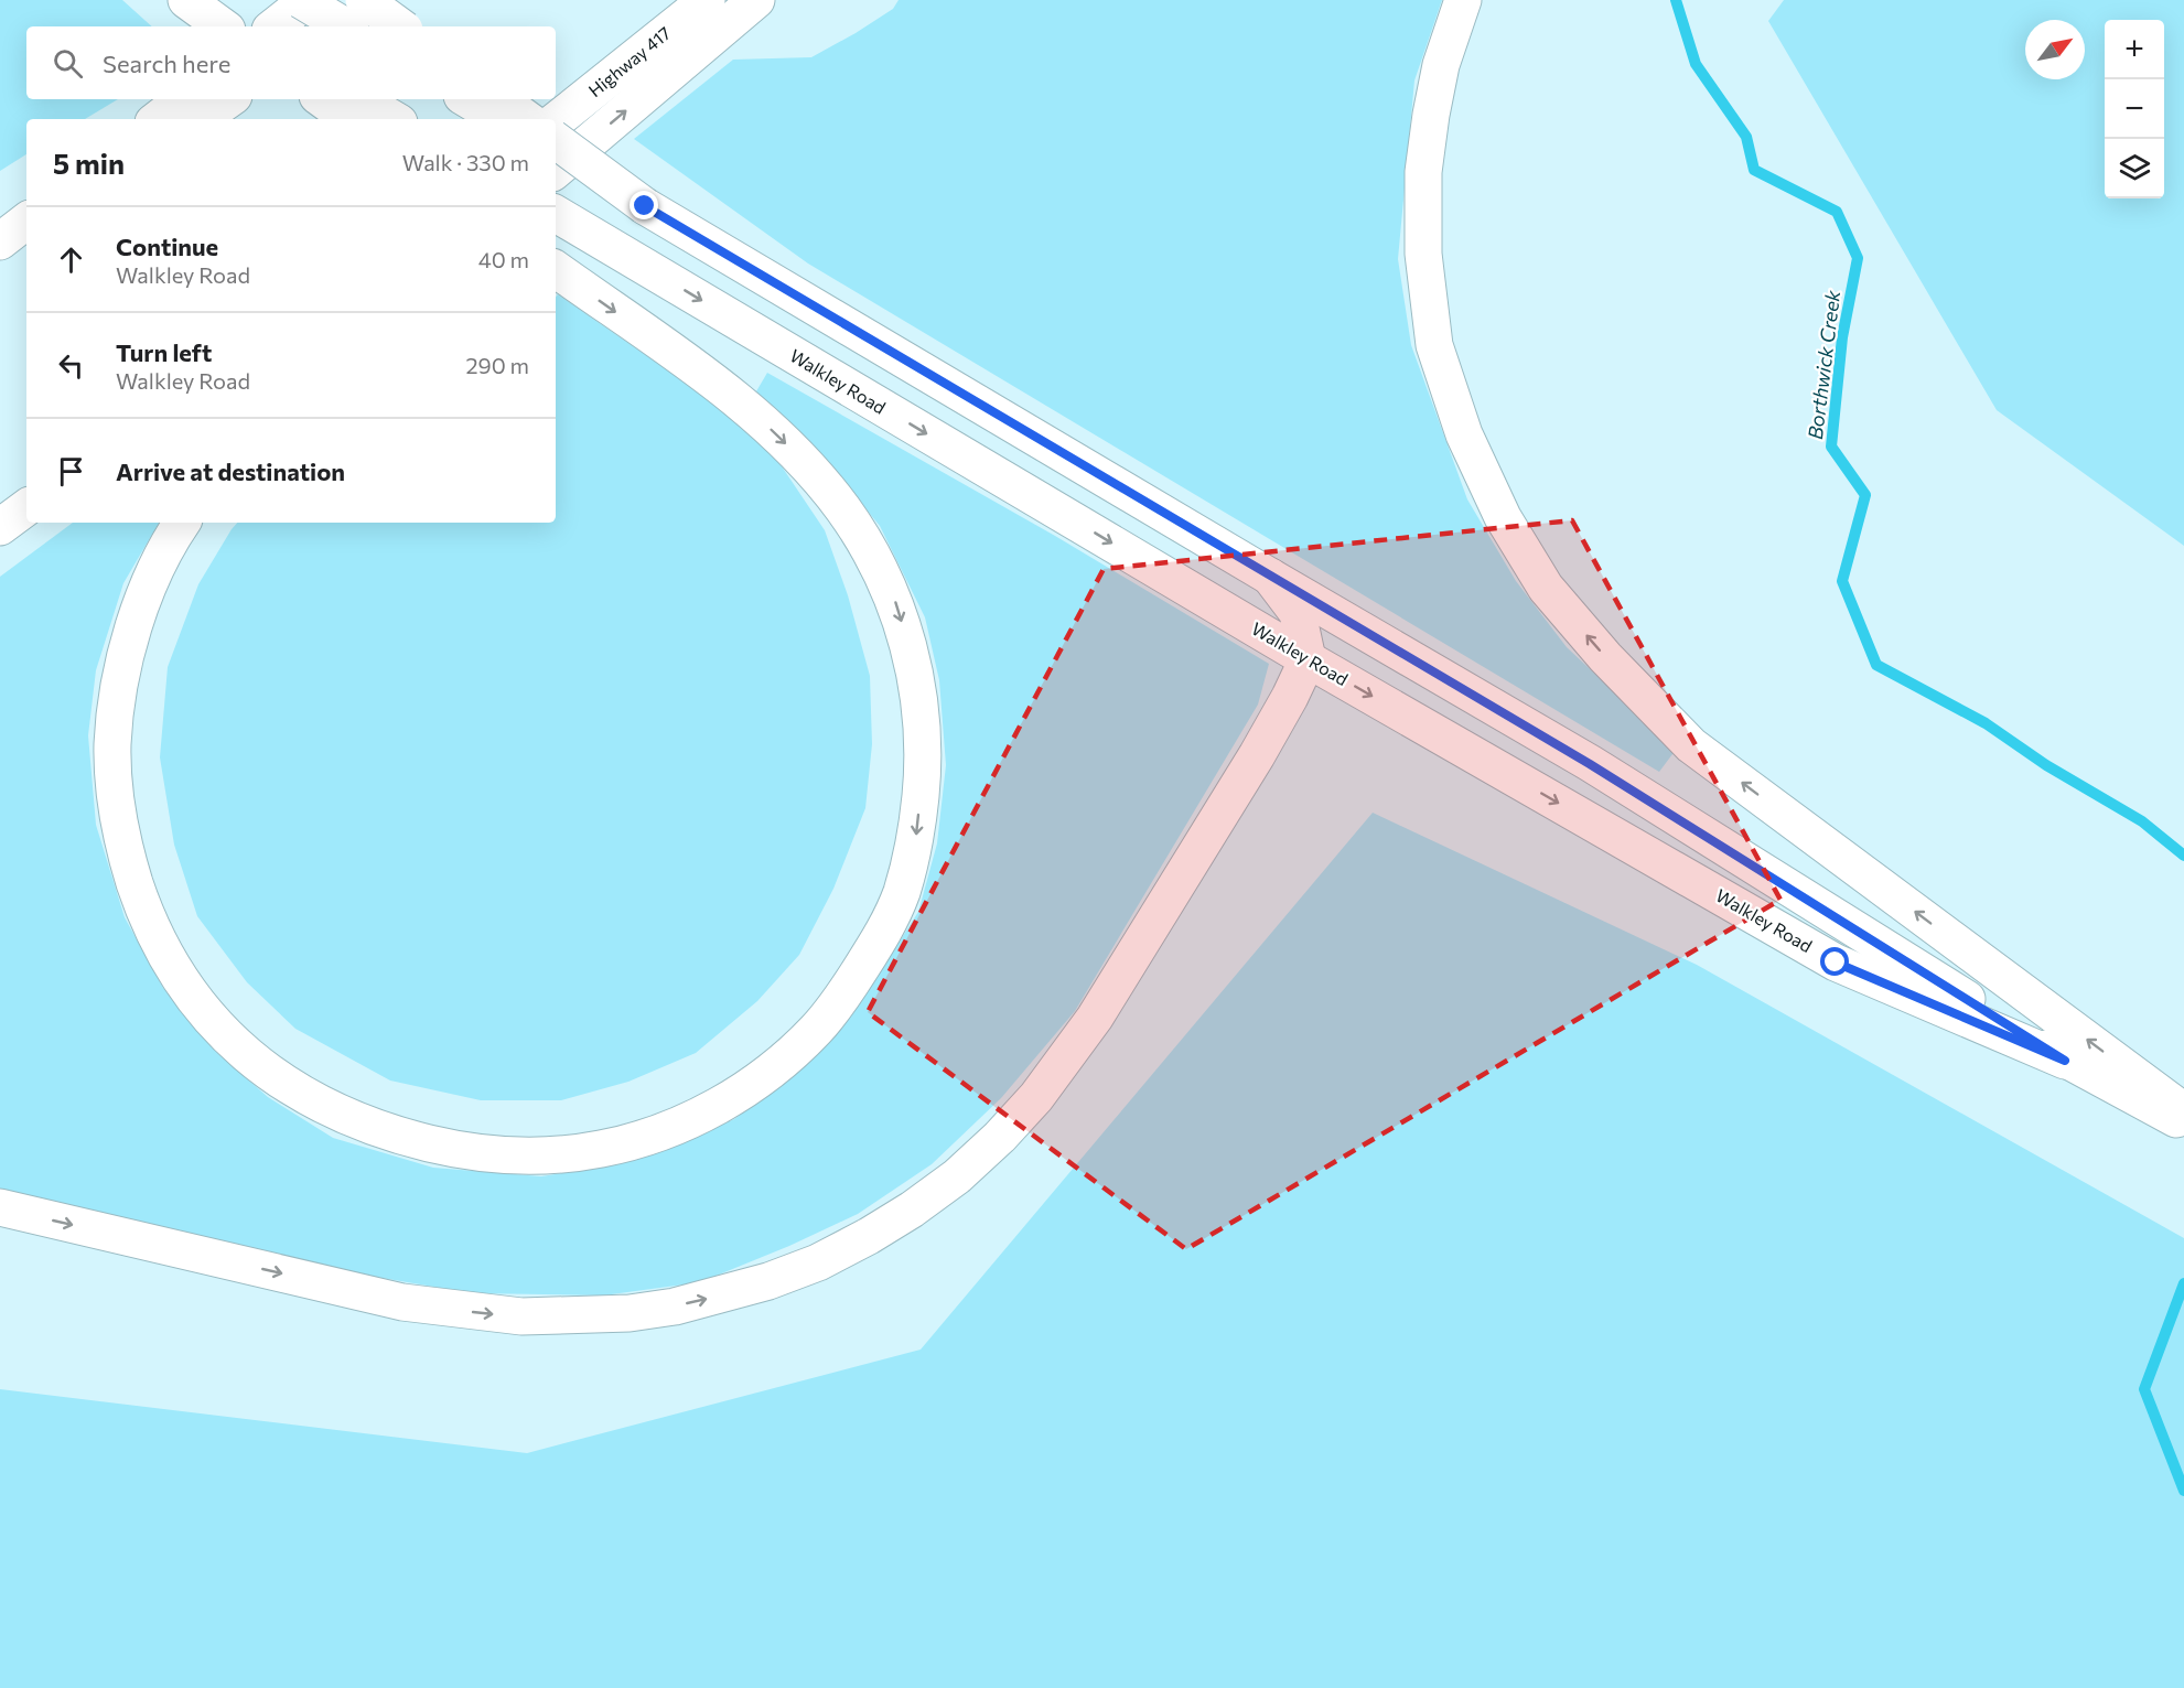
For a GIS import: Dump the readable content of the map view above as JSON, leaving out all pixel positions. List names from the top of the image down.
{
  "streets": {
    "main road": ["Highway 417", "Walkley Road"]
  },
  "water": ["Borthwick Creek"],
  "north": "top right",
  "page": {
    "map_buttons": ["+", "−"],
    "search": "Search here",
    "heading": ["5 min", "Walk · 330 m"],
    "list": [
      ["Continue", "Walkley Road", "40 m"],
      ["Turn left", "Walkley Road", "290 m"],
      "Arrive at destination"
    ]
  }
}
